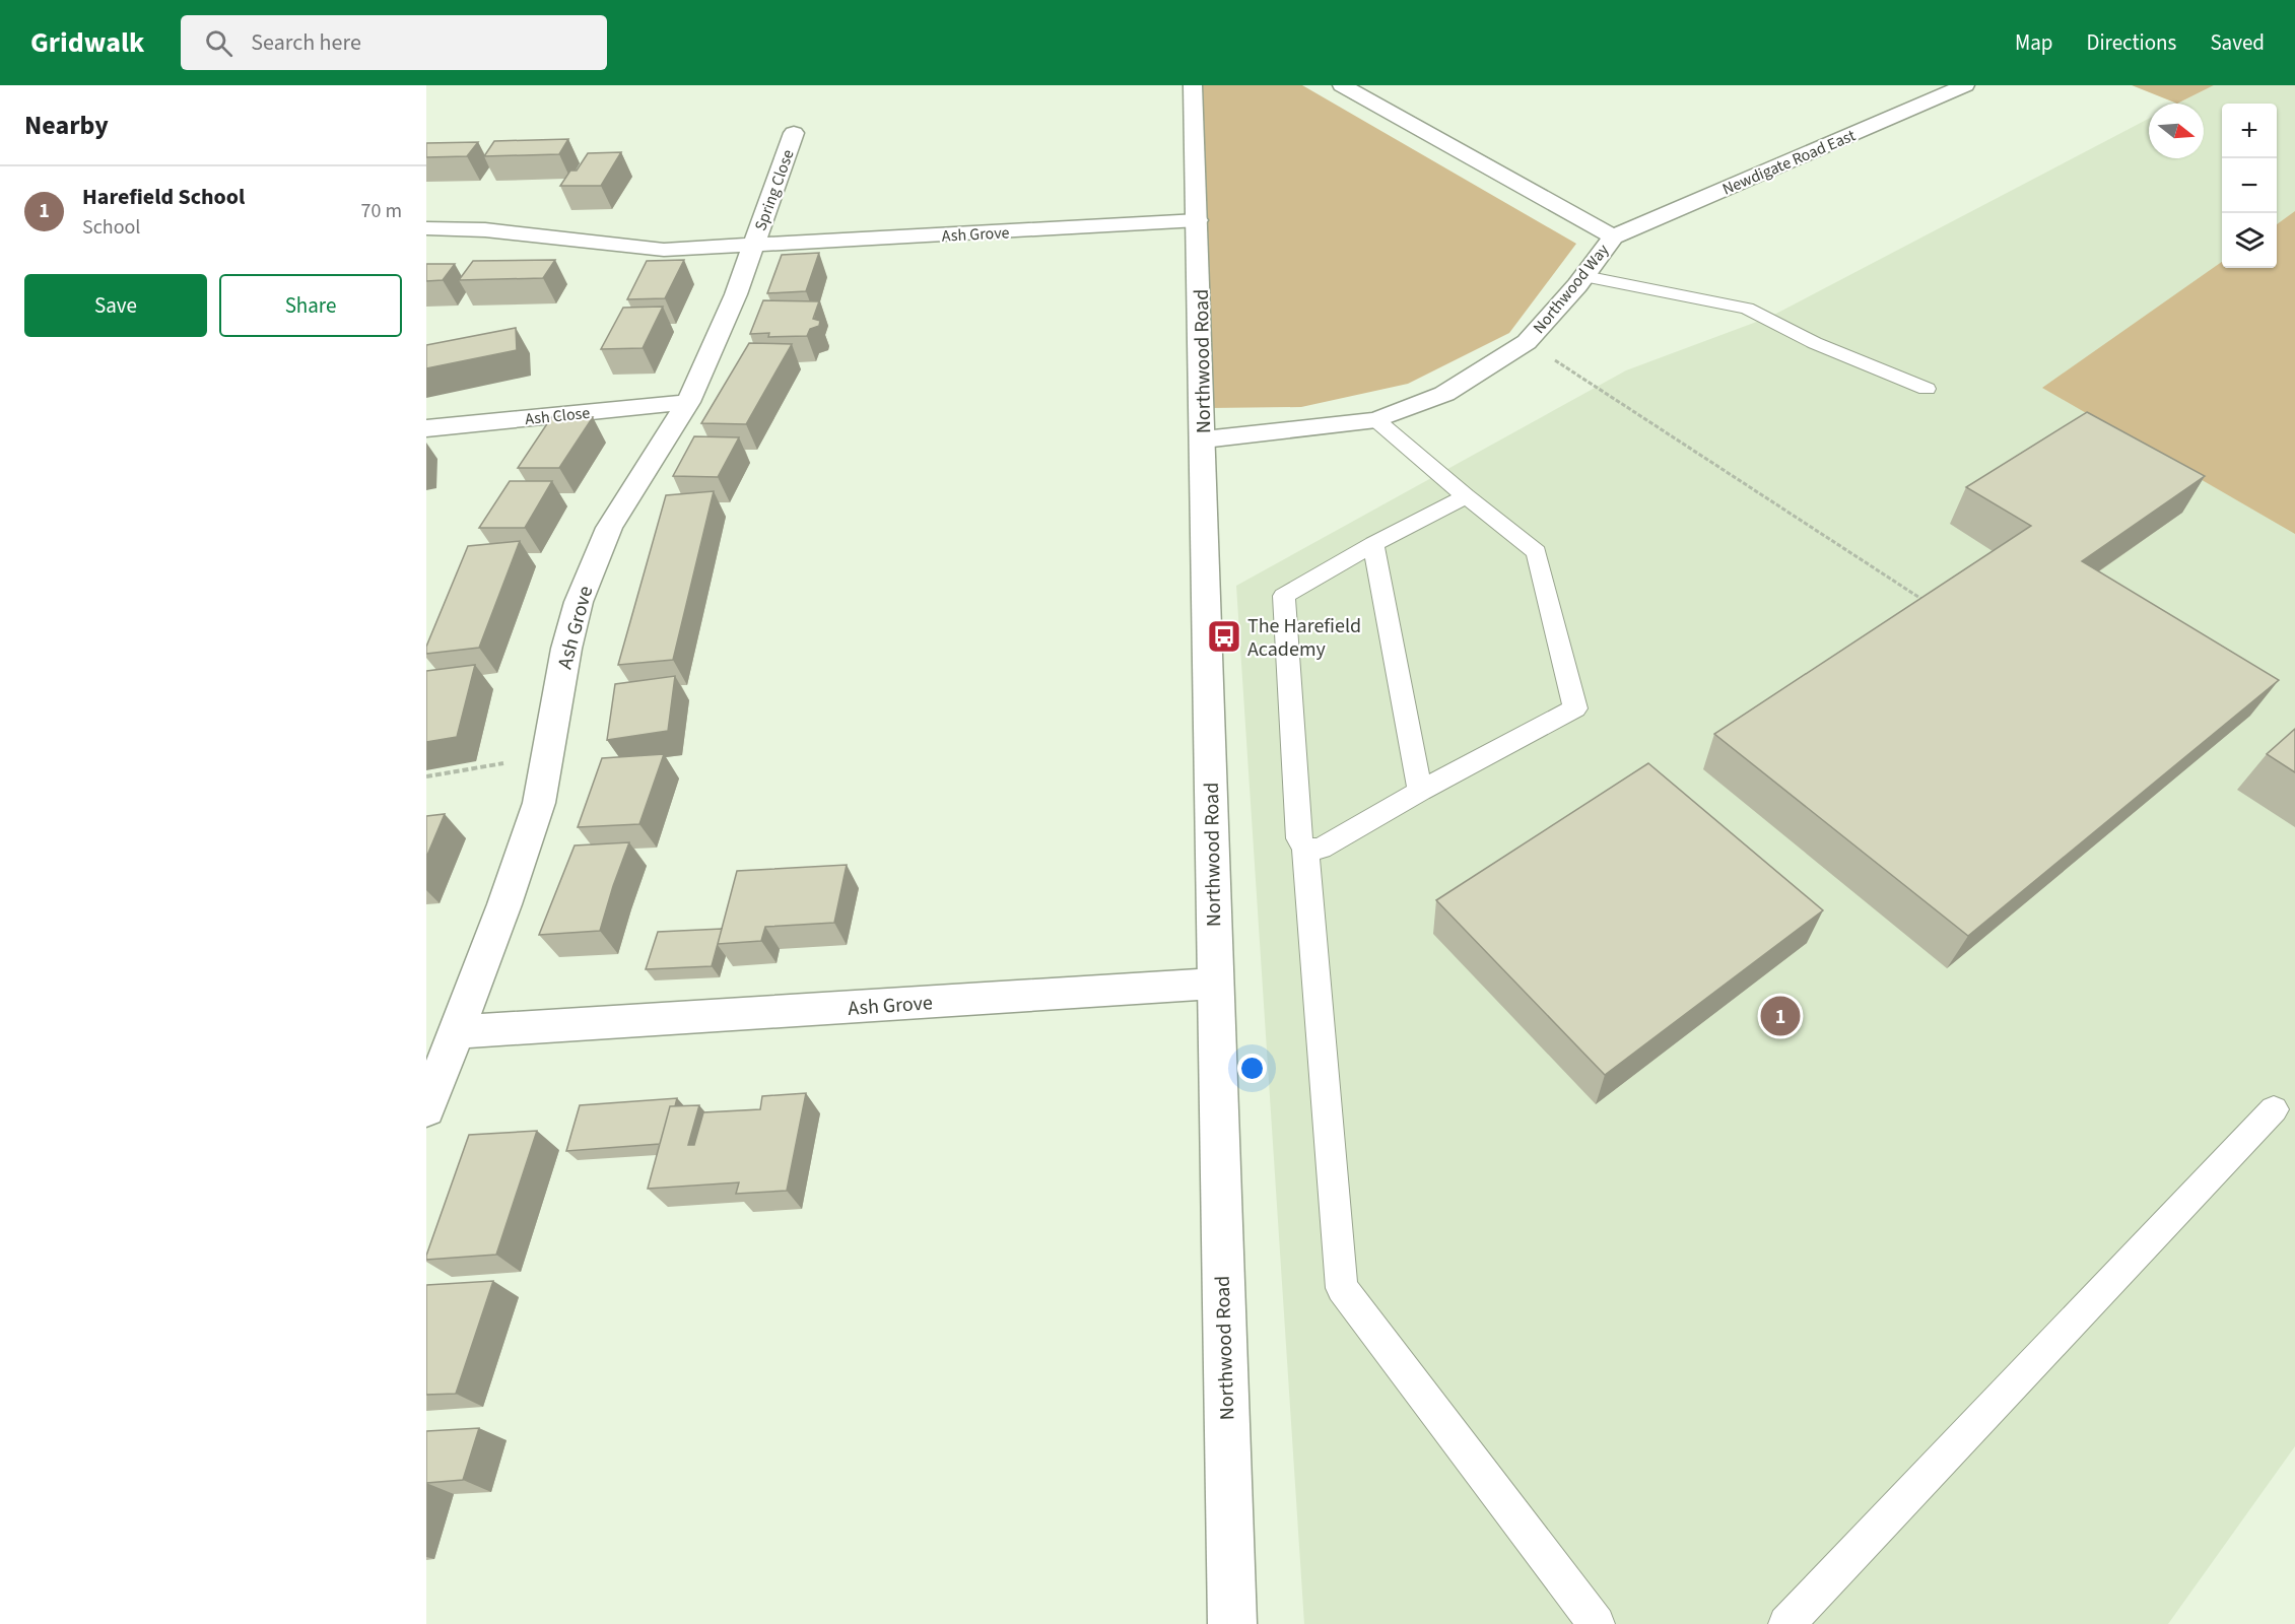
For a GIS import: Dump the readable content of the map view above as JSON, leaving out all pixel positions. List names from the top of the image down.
{
  "streets": {
    "street": [
      "Newdigate Road East",
      "Spring Close",
      "Ash Grove",
      "Northwood Way",
      "Northwood Road",
      "Ash Close"
    ]
  },
  "crossings": [
    ["Newdigate Road East", "Northwood Way"],
    ["Spring Close", "Ash Grove"],
    ["Ash Grove", "Northwood Road"],
    ["Ash Grove", "Ash Close"],
    ["Northwood Way", "Northwood Road"]
  ],
  "places": {
    "bus stop": ["The Harefield Academy"]
  },
  "north": "right",
  "page": {
    "header": "Gridwalk",
    "search": "Search here",
    "nav": ["Map", "Directions", "Saved"],
    "heading": "Nearby",
    "map_buttons": ["+", "−"],
    "list": [
      {
        "mark": "1",
        "name": "Harefield School",
        "note": "School",
        "value": "70 m"
      }
    ],
    "buttons": ["Save", "Share"],
    "pins": "1"
  }
}
